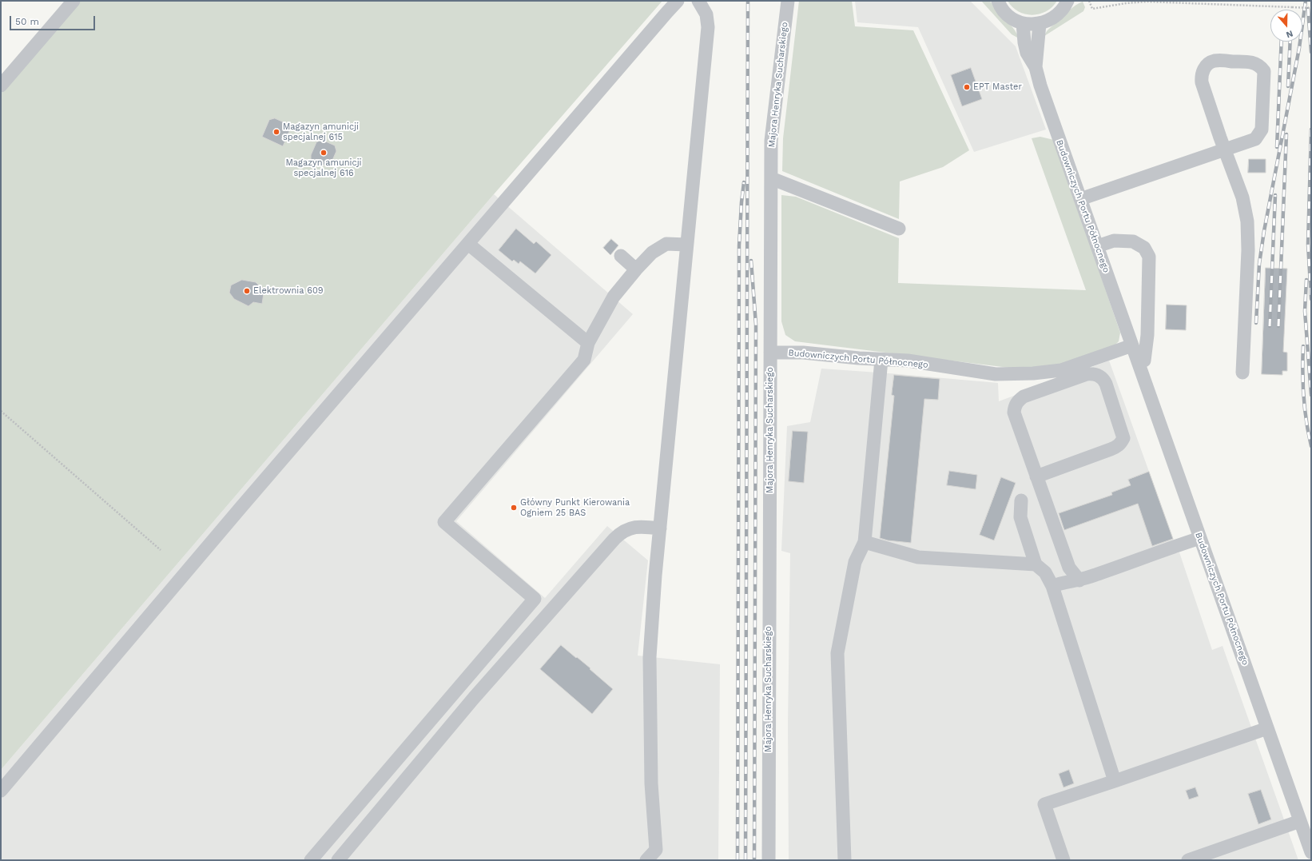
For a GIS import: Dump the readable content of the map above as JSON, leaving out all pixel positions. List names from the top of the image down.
{
  "streets": {
    "street": ["Majora Henryka Sucharskiego", "Budowniczych Portu Północnego"]
  },
  "crossings": [
    ["Majora Henryka Sucharskiego", "Budowniczych Portu Północnego"]
  ],
  "places": [
    "EPT Master",
    "Magazyn amunicji specjalnej 615",
    "Magazyn amunicji specjalnej 616",
    "Elektrownia 609",
    "Główny Punkt Kierowania Ogniem 25 BAS"
  ],
  "scale_bar": "50 m",
  "north": "bottom"
}
